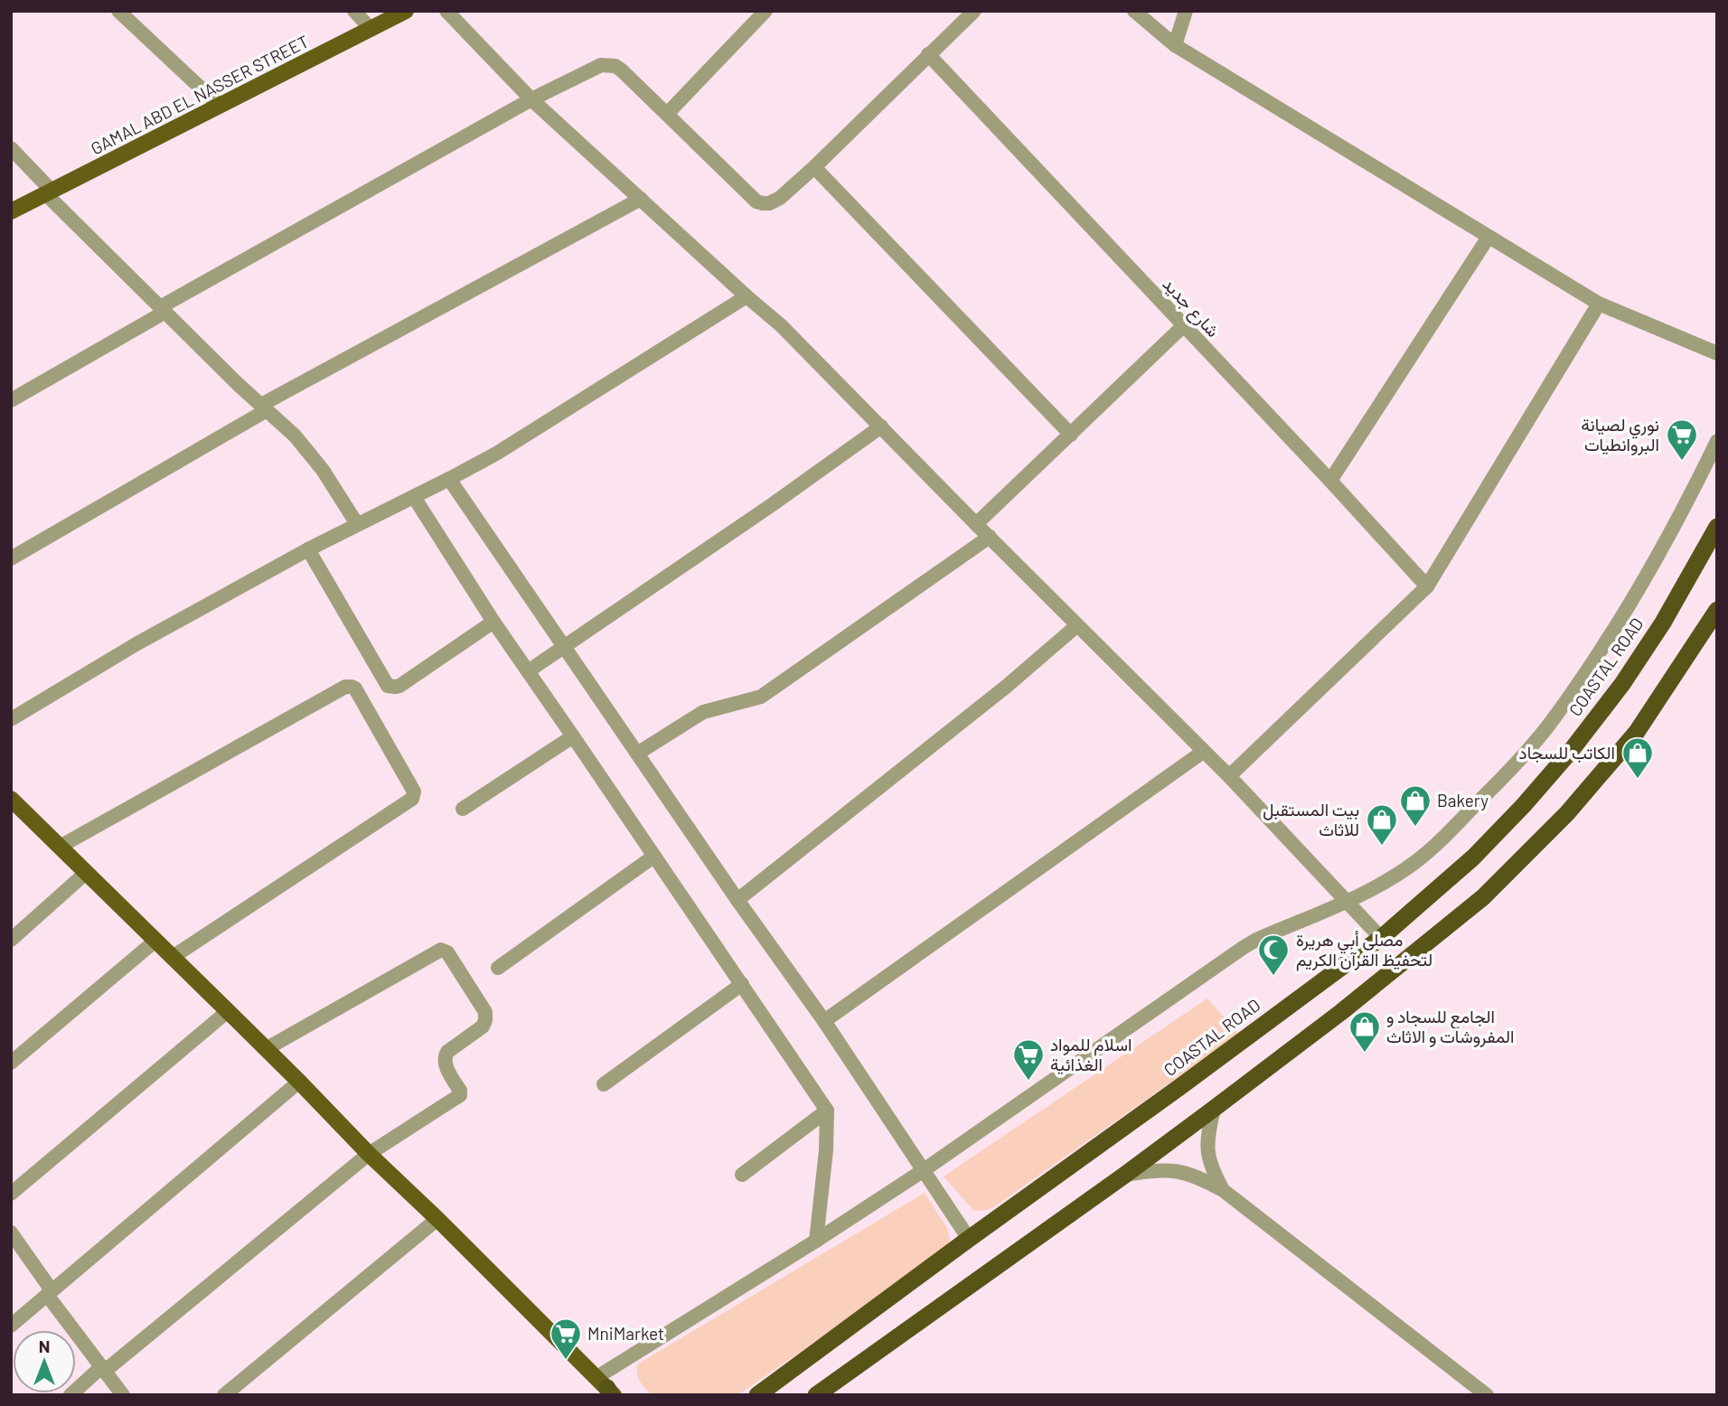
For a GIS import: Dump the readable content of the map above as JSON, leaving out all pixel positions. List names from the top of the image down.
{
  "streets": {
    "highway": ["COASTAL ROAD"],
    "main road": ["GAMAL ABD EL NASSER STREET"],
    "street": ["شارع جديد"]
  },
  "places": {
    "supermarket": ["نوري لصيانة البروانطيات", "اسلام للمواد الغذائية", "MniMarket"],
    "shop": [
      "الكاتب للسجاد",
      "Bakery",
      "بيت المستقبل للاثاث",
      "الجامع للسجاد و المفروشات و الاثاث"
    ],
    "mosque": ["مصلى أبي هريرة لتحفيظ القرآن الكريم"]
  },
  "north": "top"
}
